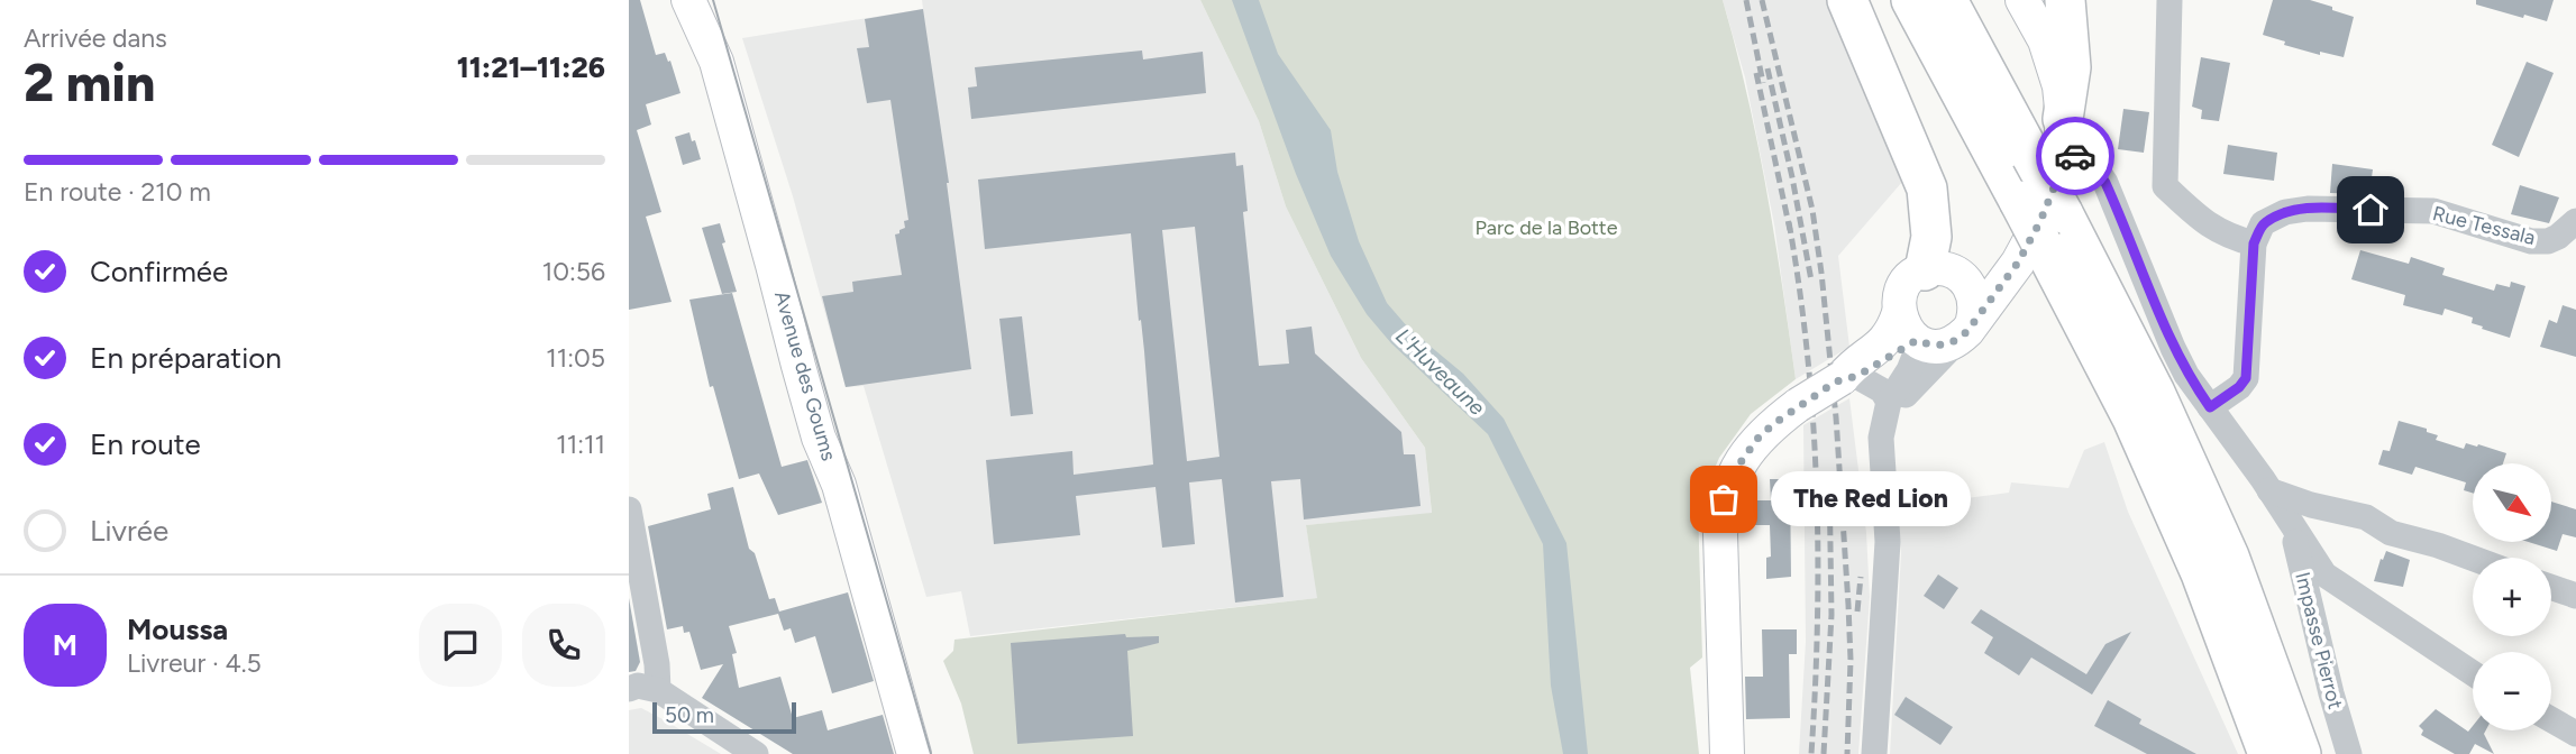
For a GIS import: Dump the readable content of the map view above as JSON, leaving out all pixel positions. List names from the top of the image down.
{
  "streets": {
    "main road": ["Avenue des Goums"],
    "street": ["Rue Tessala", "Impasse Pierrot"]
  },
  "water": ["L'Huveaune"],
  "parks": ["Parc de la Botte"],
  "places": ["The Red Lion"],
  "scale_bar": "50 m",
  "north": "bottom right",
  "page": {
    "heading": ["2 min", "Arrivée dans", "11:21–11:26"],
    "panel": ["Moussa", "Livreur · 4.5"],
    "bar": "En route · 210 m",
    "list": [
      ["Confirmée", "10:56"],
      ["En préparation", "11:05"],
      ["En route", "11:11"],
      "Livrée"
    ],
    "map_buttons": ["+", "−"],
    "bubble": "The Red Lion",
    "round": "M",
    "scale": "50 m"
  }
}
